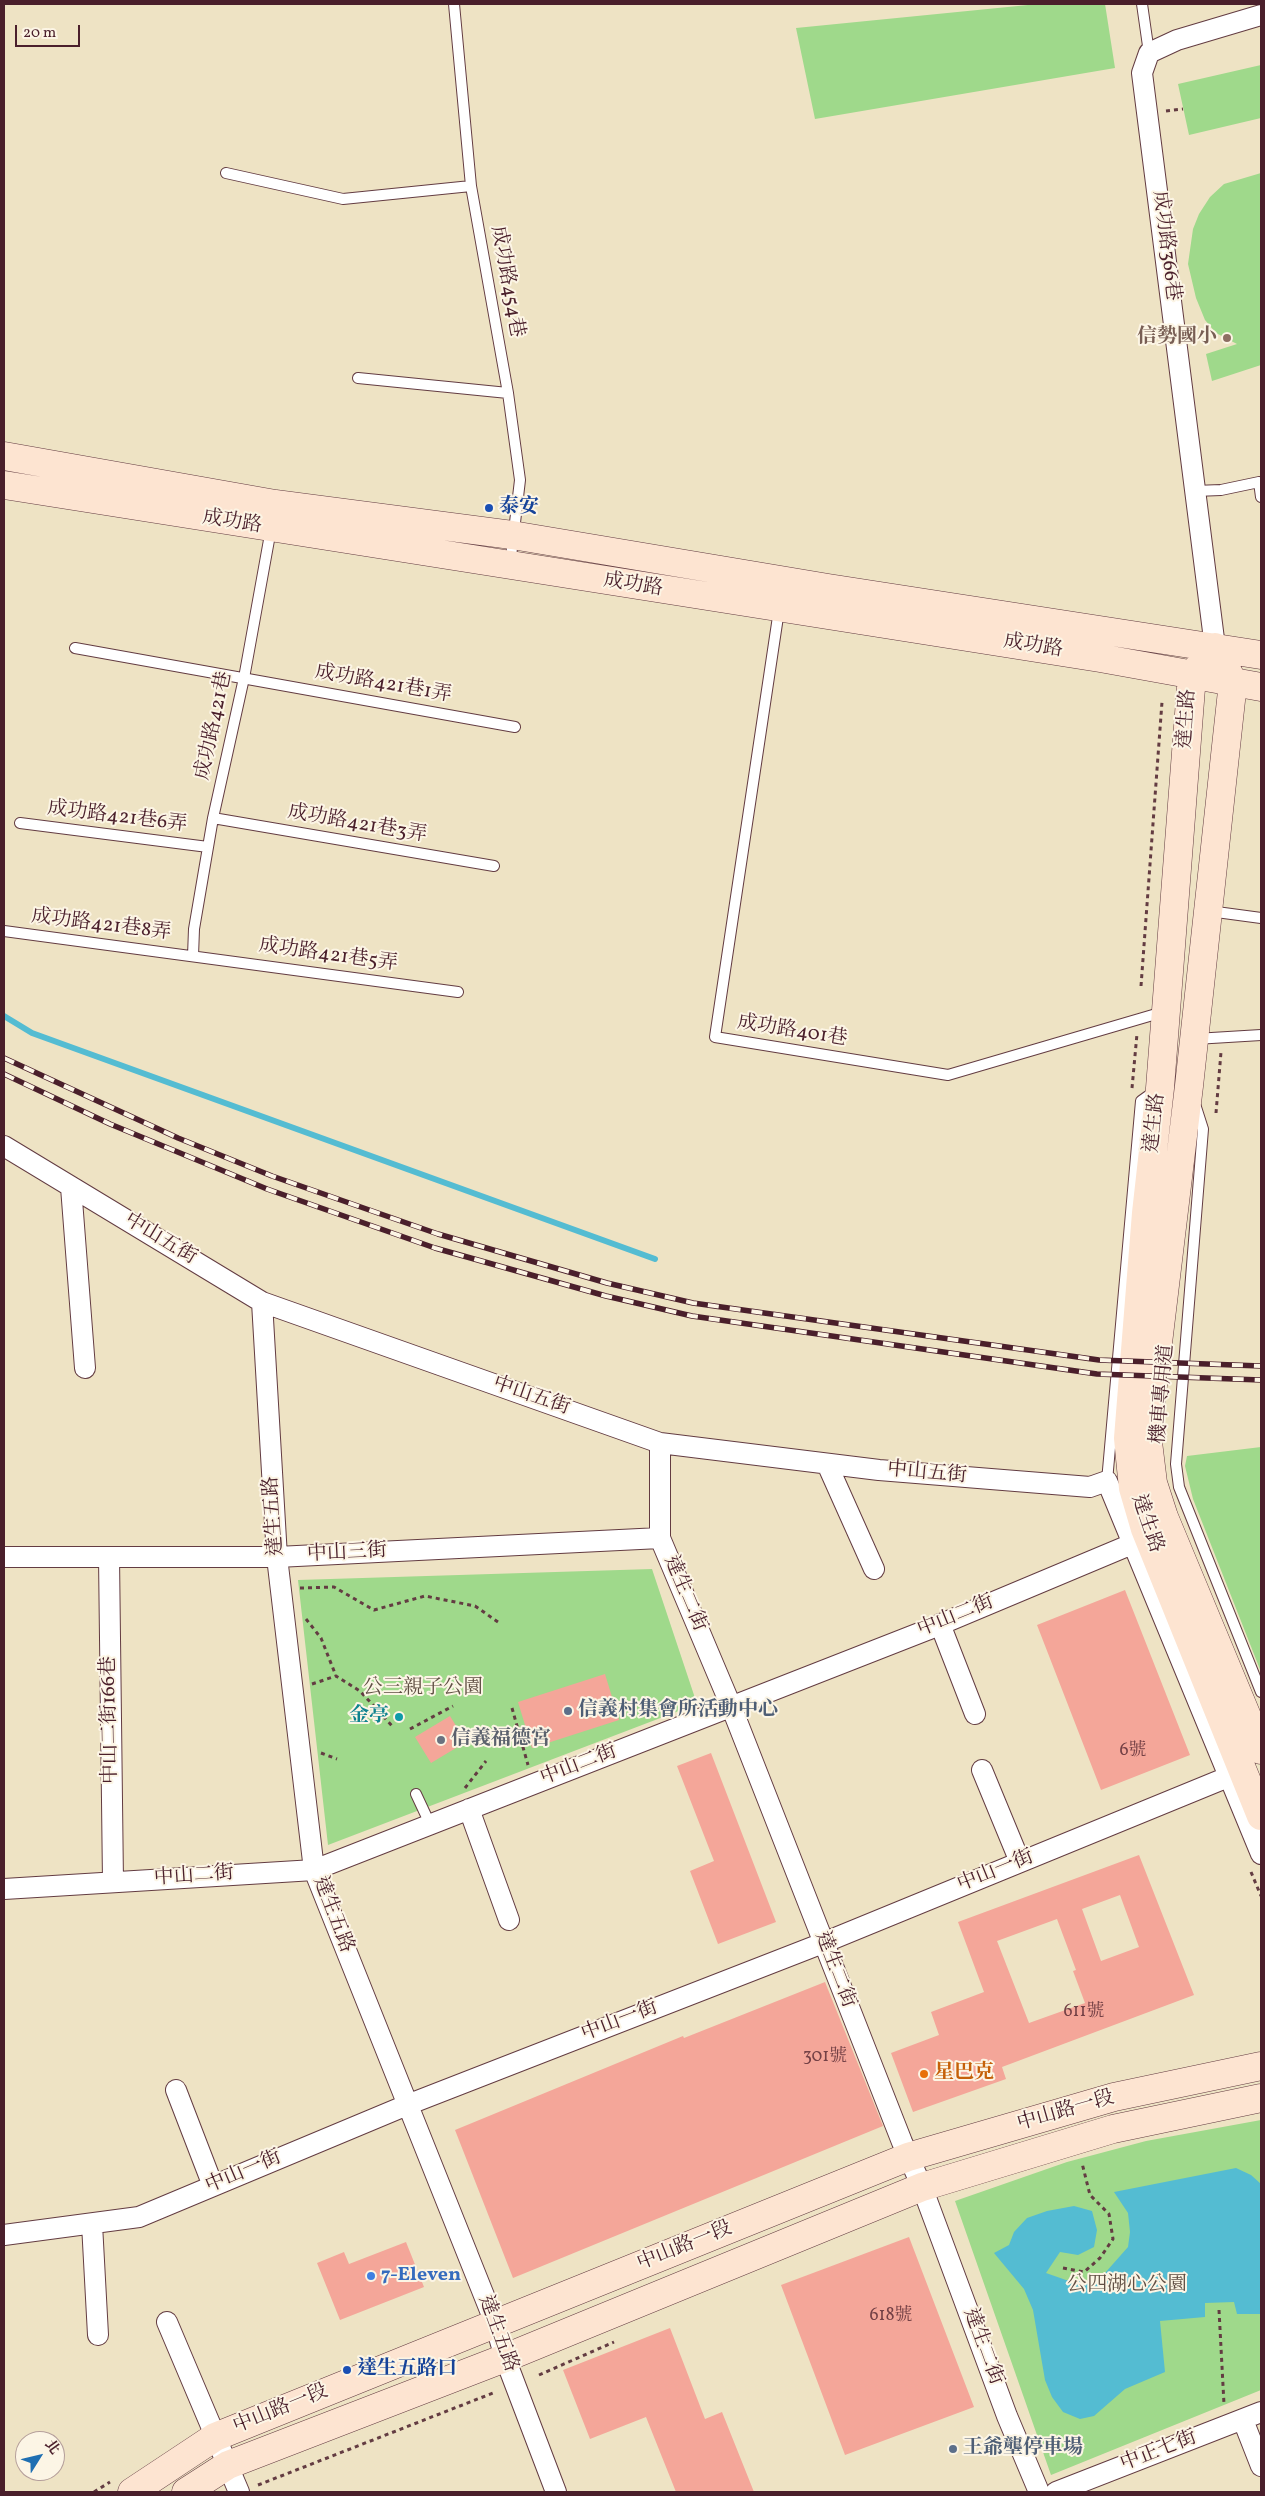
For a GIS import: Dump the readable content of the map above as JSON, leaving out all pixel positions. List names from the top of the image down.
{
  "streets": {
    "street": [
      "成功路366巷",
      "成功路",
      "達生路",
      "中山五街",
      "達生五路",
      "中山三街",
      "達生二街",
      "中山二街",
      "中山二街166巷",
      "中山一街",
      "中山路一段",
      "中正七街"
    ],
    "lane": [
      "成功路454巷",
      "成功路421巷1弄",
      "成功路421巷",
      "成功路421巷6弄",
      "成功路421巷3弄",
      "成功路421巷8弄",
      "成功路421巷5弄",
      "成功路401巷",
      "機車專用道"
    ]
  },
  "crossings": [
    ["成功路366巷", "成功路"],
    ["成功路366巷", "達生路"],
    ["成功路454巷", "成功路"],
    ["成功路", "達生路"],
    ["成功路", "成功路421巷"],
    ["成功路", "成功路401巷"],
    ["成功路421巷1弄", "成功路421巷"],
    ["達生路", "成功路401巷"],
    ["達生路", "中山五街"],
    ["達生路", "機車專用道"],
    ["達生路", "中山二街"],
    ["達生路", "中山一街"],
    ["成功路421巷", "成功路421巷6弄"],
    ["成功路421巷", "成功路421巷3弄"],
    ["成功路421巷", "成功路421巷8弄"],
    ["成功路421巷", "成功路421巷5弄"],
    ["成功路421巷8弄", "成功路421巷5弄"],
    ["中山五街", "達生五路"],
    ["中山五街", "達生二街"],
    ["達生五路", "中山三街"],
    ["達生五路", "中山二街"],
    ["達生五路", "中山一街"],
    ["達生五路", "中山路一段"],
    ["中山三街", "達生二街"],
    ["中山三街", "中山二街166巷"],
    ["達生二街", "中山二街"],
    ["達生二街", "中山一街"],
    ["達生二街", "中山路一段"],
    ["中山二街", "中山二街166巷"]
  ],
  "parks": ["公三親子公園", "公四湖心公園"],
  "places": [
    "信勢國小",
    "泰安",
    "信義村集會所活動中心",
    "金亭",
    "信義福德宮",
    "星巴克",
    "7-Eleven",
    "達生五路口",
    "王爺壟停車場"
  ],
  "house_numbers": [
    "6號",
    "611號",
    "301號",
    "618號"
  ],
  "scale_bar": "20 m",
  "north": "top right"
}
